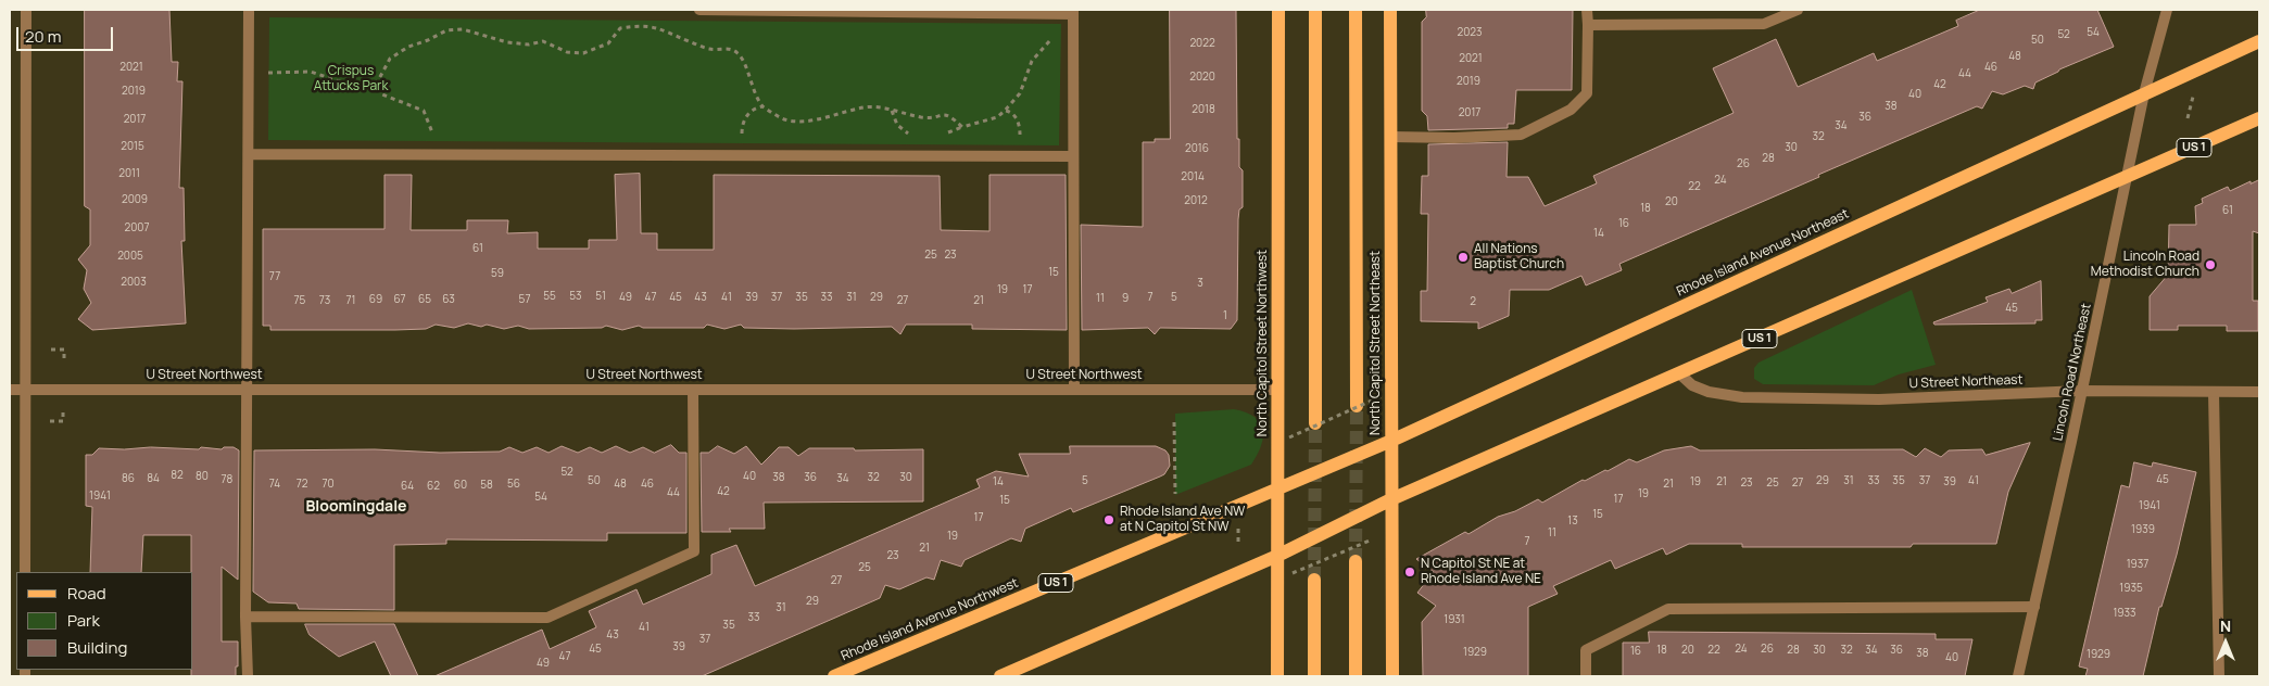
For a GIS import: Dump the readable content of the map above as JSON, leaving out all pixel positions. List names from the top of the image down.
{
  "streets": {
    "main road": [
      "US 1",
      "Rhode Island Avenue Northeast",
      "North Capitol Street Northwest",
      "North Capitol Street Northeast",
      "Rhode Island Avenue Northwest"
    ],
    "street": ["Lincoln Road Northeast", "U Street Northwest", "U Street Northeast"]
  },
  "crossings": [
    ["US 1", "North Capitol Street Northwest"],
    ["US 1", "North Capitol Street Northeast"],
    ["US 1", "Lincoln Road Northeast"],
    ["US 1", "U Street Northeast"],
    ["Rhode Island Avenue Northeast", "North Capitol Street Northwest"],
    ["Rhode Island Avenue Northeast", "North Capitol Street Northeast"],
    ["Rhode Island Avenue Northeast", "Lincoln Road Northeast"],
    ["Rhode Island Avenue Northeast", "Rhode Island Avenue Northwest"],
    ["North Capitol Street Northwest", "U Street Northwest"],
    ["North Capitol Street Northwest", "Rhode Island Avenue Northwest"],
    ["Lincoln Road Northeast", "U Street Northeast"]
  ],
  "districts": ["Bloomingdale"],
  "parks": ["Crispus Attucks Park"],
  "places": [
    "All Nations Baptist Church",
    "Lincoln Road Methodist Church",
    "Rhode Island Ave NW at N Capitol St NW",
    "N Capitol St NE at Rhode Island Ave NE"
  ],
  "house_numbers": [
    "2023",
    "54",
    "52",
    "50",
    "2022",
    "48",
    "2021",
    "2021",
    "46",
    "44",
    "2020",
    "2019",
    "42",
    "2019",
    "40",
    "38",
    "2018",
    "2017",
    "36",
    "2017",
    "34",
    "32",
    "2015",
    "30",
    "2016",
    "28",
    "26",
    "2011",
    "2014",
    "24",
    "22",
    "2009",
    "2012",
    "20",
    "18",
    "61",
    "16",
    "2007",
    "14",
    "61",
    "25",
    "23",
    "2005",
    "15",
    "59",
    "77",
    "2003",
    "3",
    "19",
    "17",
    "55",
    "53",
    "51",
    "49",
    "47",
    "45",
    "43",
    "41",
    "39",
    "37",
    "35",
    "33",
    "31",
    "29",
    "7",
    "5",
    "11",
    "9",
    "69",
    "67",
    "65",
    "63",
    "57",
    "75",
    "73",
    "71",
    "27",
    "21",
    "2",
    "45",
    "1",
    "52",
    "82",
    "80",
    "40",
    "38",
    "36",
    "32",
    "30",
    "86",
    "84",
    "34",
    "78",
    "45",
    "50",
    "5",
    "29",
    "31",
    "33",
    "35",
    "37",
    "41",
    "14",
    "19",
    "21",
    "39",
    "23",
    "25",
    "27",
    "74",
    "72",
    "70",
    "56",
    "48",
    "46",
    "21",
    "60",
    "58",
    "64",
    "62",
    "42",
    "44",
    "19",
    "1941",
    "54",
    "17",
    "15",
    "1941",
    "15",
    "17",
    "13",
    "1939",
    "11",
    "19",
    "7",
    "21",
    "23",
    "1937",
    "25",
    "27",
    "1935",
    "29",
    "31",
    "1933",
    "33",
    "1931",
    "35",
    "41",
    "43",
    "37",
    "39",
    "45",
    "24",
    "26",
    "18",
    "20",
    "22",
    "28",
    "30",
    "32",
    "34",
    "36",
    "16",
    "1929",
    "38",
    "1929",
    "47",
    "40",
    "49"
  ],
  "legend": ["Road", "Park", "Building"],
  "scale_bar": "20 m",
  "north": "top"
}
